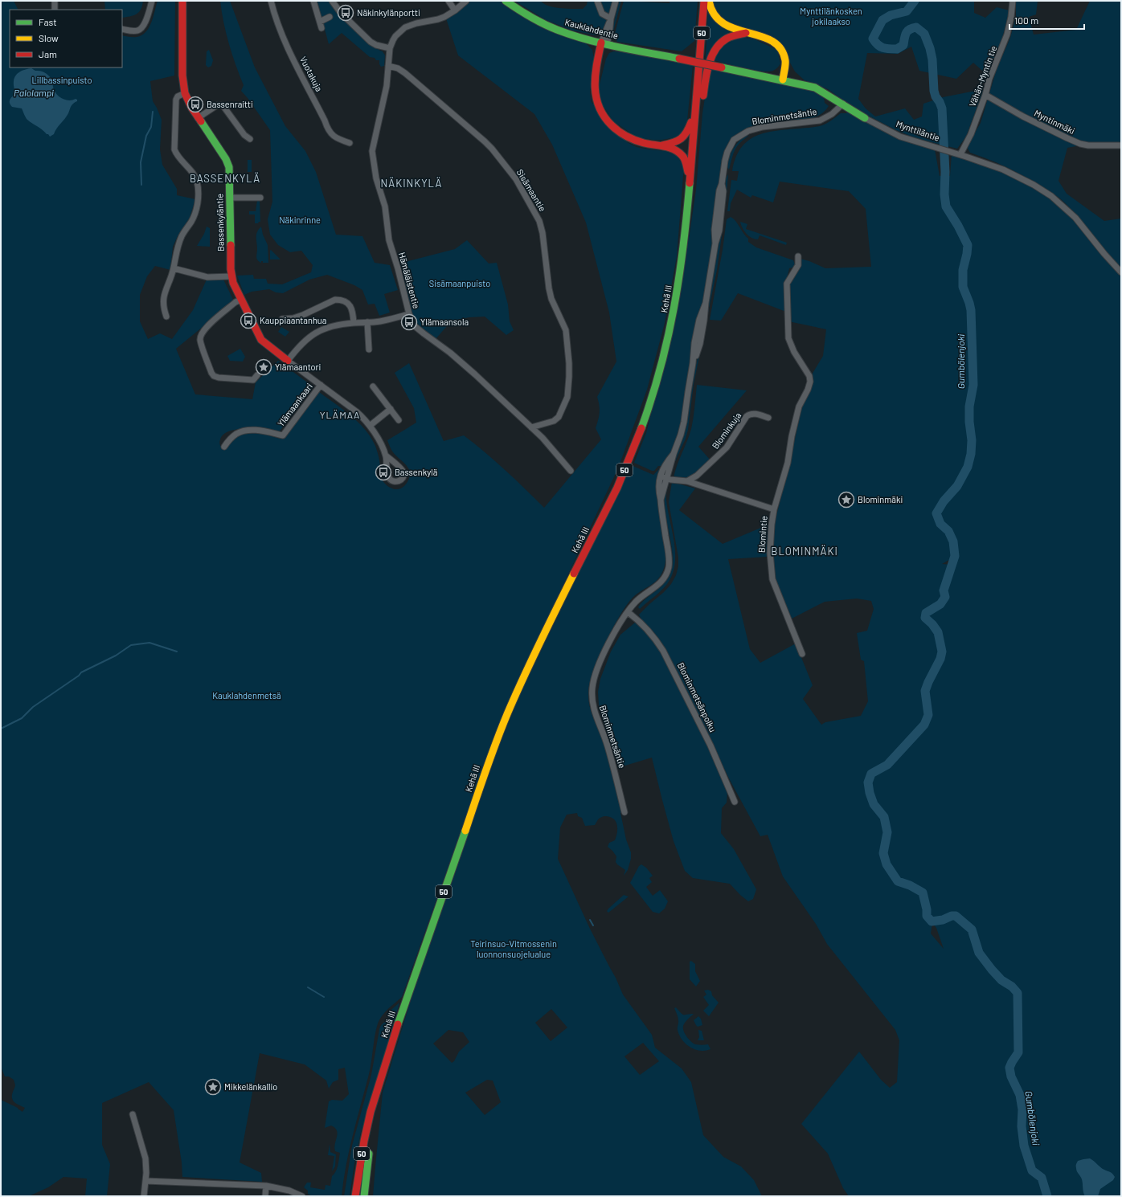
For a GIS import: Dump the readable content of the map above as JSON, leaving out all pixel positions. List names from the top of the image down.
{
  "streets": {
    "main road": [
      "Kauklahdentie",
      "50",
      "Mynttiläntie",
      "Bassenkyläntie",
      "Kehä III"
    ],
    "street": [
      "Vuotakuja",
      "Vähän-Myntin tie",
      "Blominmetsäntie",
      "Myntinmäki",
      "Sisämaantie",
      "Hämäläistentie",
      "Ylämaankaari",
      "Blominkuja",
      "Blomintie",
      "Blominmetsänpolku"
    ]
  },
  "crossings": [
    ["Kauklahdentie", "Mynttiläntie"],
    ["Vähän-Myntin tie", "Myntinmäki"],
    ["Vähän-Myntin tie", "Mynttiläntie"],
    ["Blominmetsäntie", "Mynttiläntie"],
    ["Blominmetsäntie", "Blomintie"],
    ["Blominmetsäntie", "Blominmetsänpolku"],
    ["Sisämaantie", "Hämäläistentie"],
    ["Blominkuja", "Blomintie"]
  ],
  "districts": [
    "BASSENKYLÄ",
    "NÄKINKYLÄ",
    "YLÄMAA",
    "BLOMINMÄKI"
  ],
  "water": ["Palolampi", "Gumbölenjoki"],
  "parks": [
    "Mynttilänkosken jokilaakso",
    "Lillbassinpuisto",
    "Näkinrinne",
    "Sisämaanpuisto",
    "Kauklahdenmetsä",
    "Teirinsuo-Vitmossenin luonnonsuojelualue"
  ],
  "places": {
    "bus stop": [
      "Näkinkylänportti",
      "Bassenraitti",
      "Kauppiaantanhua",
      "Ylämaansola",
      "Bassenkylä"
    ],
    "place": ["Ylämaantori", "Blominmäki", "Mikkelänkallio"]
  },
  "legend": ["Fast", "Slow", "Jam"],
  "scale_bar": "100 m"
}
